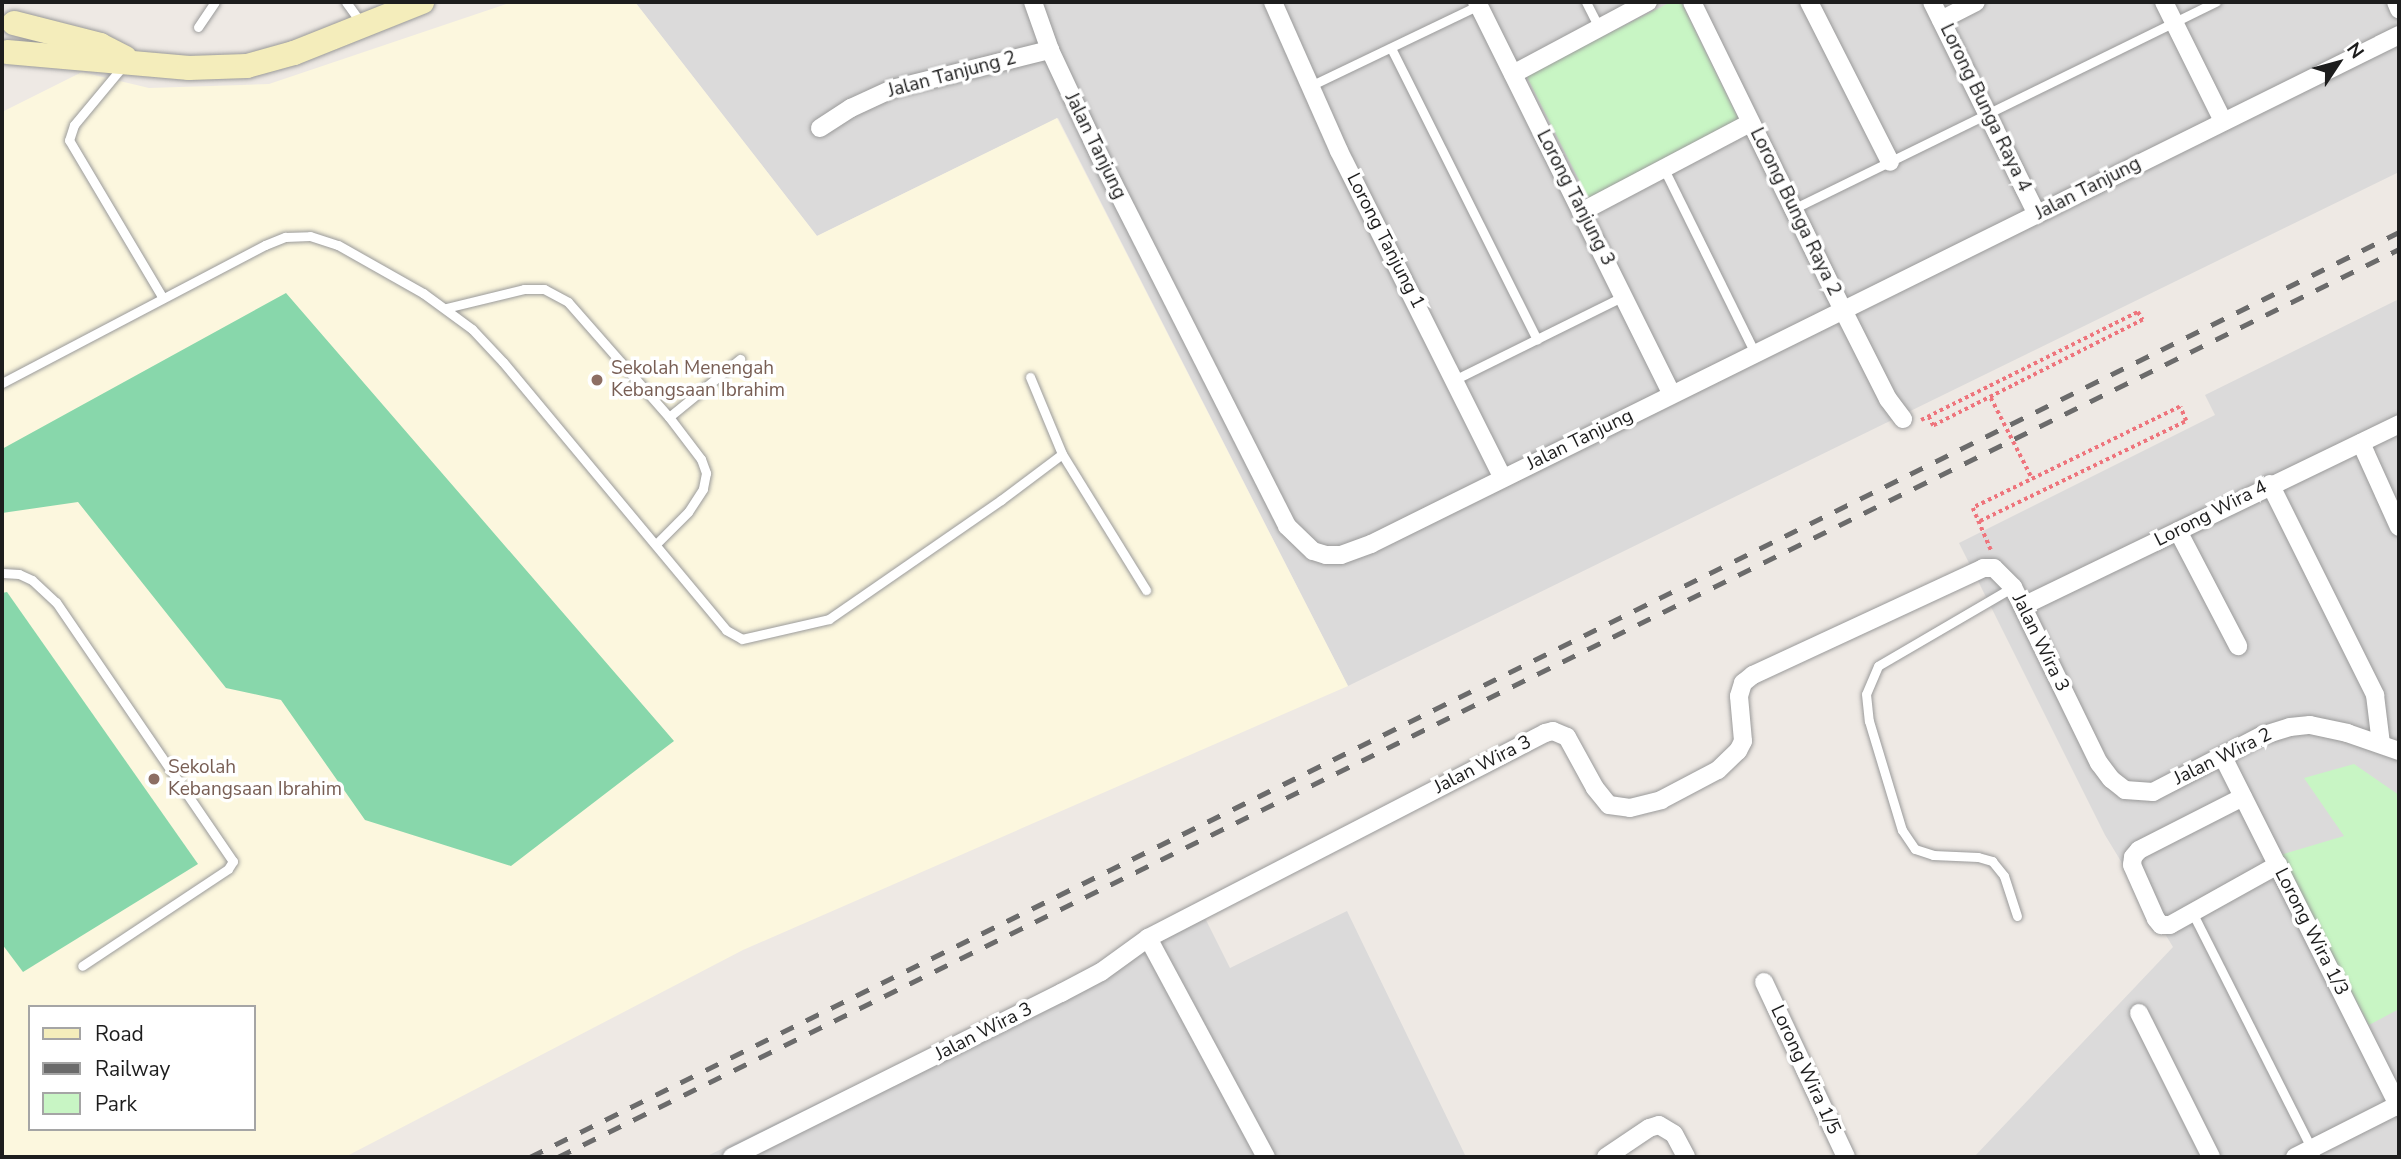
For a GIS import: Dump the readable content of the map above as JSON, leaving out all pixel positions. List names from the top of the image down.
{
  "streets": {
    "street": [
      "Jalan Tanjung 2",
      "Lorong Bunga Raya 4",
      "Jalan Tanjung",
      "Lorong Tanjung 3",
      "Lorong Bunga Raya 2",
      "Lorong Tanjung 1",
      "Lorong Wira 4",
      "Jalan Wira 3",
      "Jalan Wira 2",
      "Lorong Wira 1/3",
      "Lorong Wira 1/5"
    ]
  },
  "crossings": [
    ["Jalan Tanjung 2", "Jalan Tanjung"],
    ["Lorong Bunga Raya 4", "Jalan Tanjung"],
    ["Jalan Tanjung", "Lorong Tanjung 3"],
    ["Jalan Tanjung", "Lorong Bunga Raya 2"],
    ["Jalan Tanjung", "Lorong Tanjung 1"],
    ["Lorong Wira 4", "Jalan Wira 3"],
    ["Jalan Wira 3", "Jalan Wira 2"],
    ["Jalan Wira 2", "Lorong Wira 1/3"]
  ],
  "places": ["Sekolah Menengah Kebangsaan Ibrahim", "Sekolah Kebangsaan Ibrahim"],
  "legend": ["Road", "Railway", "Park"],
  "north": "top right"
}
